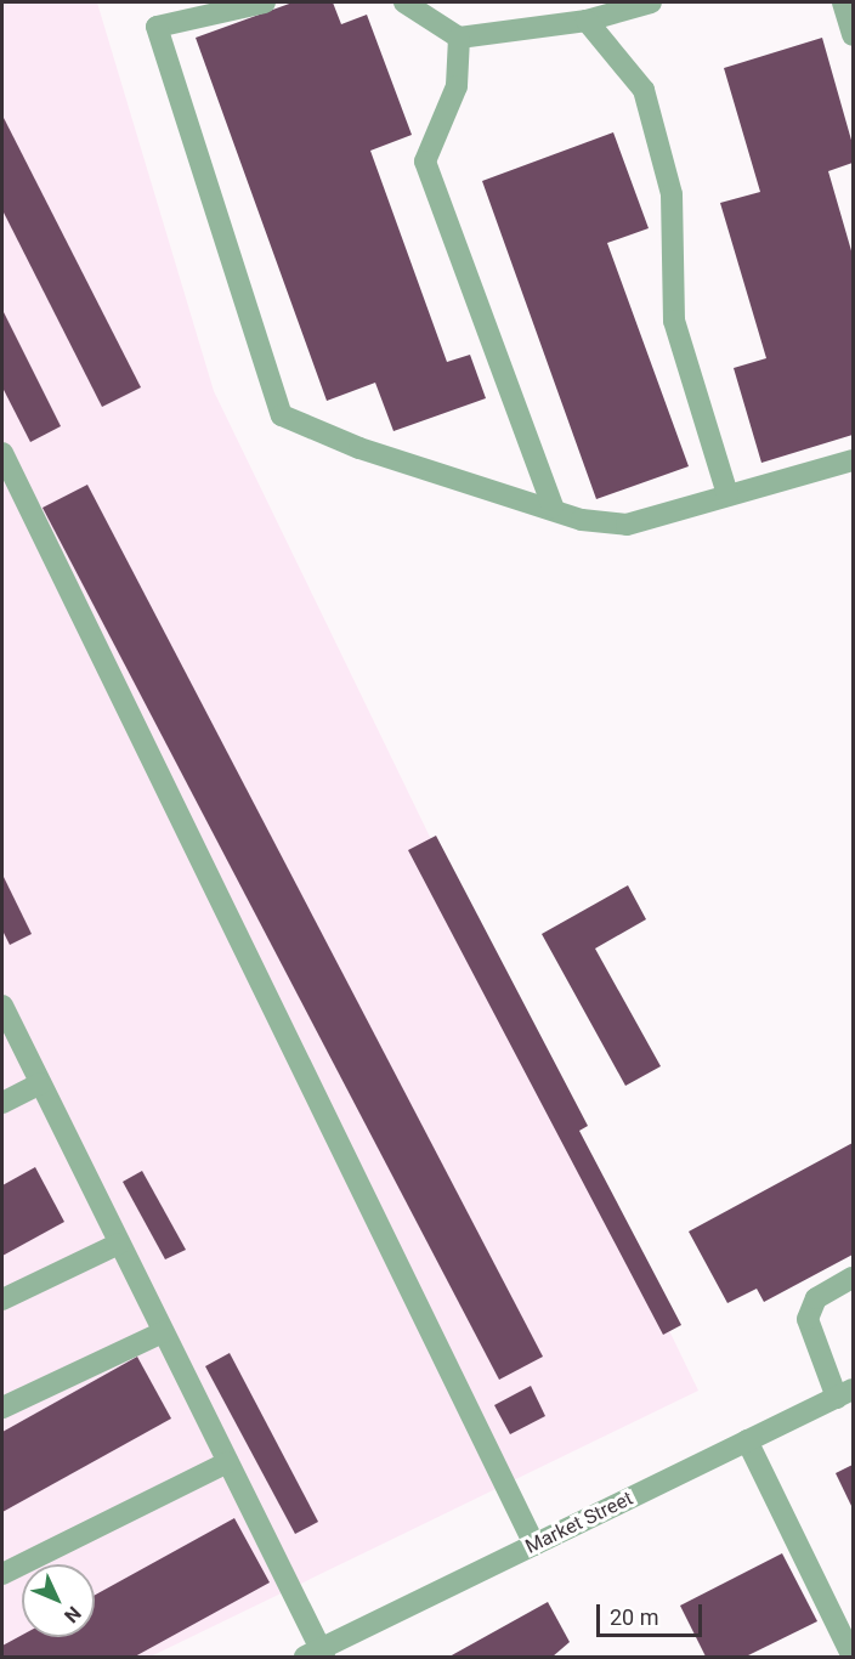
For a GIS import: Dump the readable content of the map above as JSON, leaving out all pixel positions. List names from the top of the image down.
{
  "streets": {
    "street": ["Market Street"]
  },
  "scale_bar": "20 m",
  "north": "bottom right"
}
